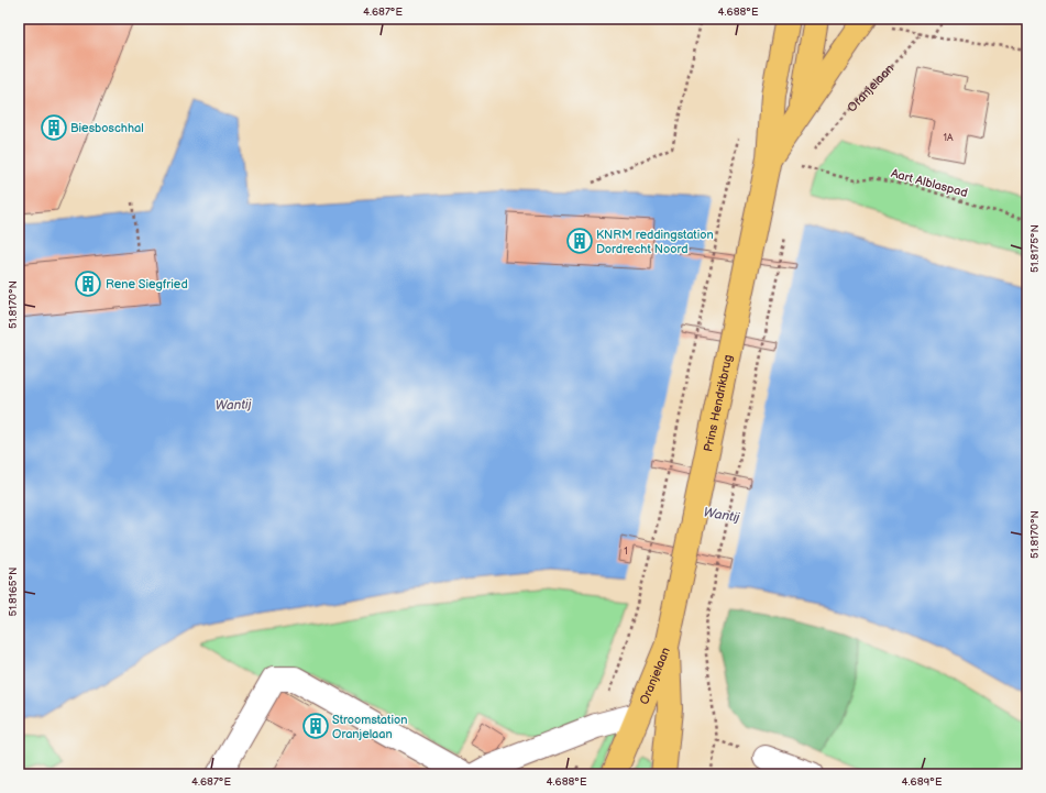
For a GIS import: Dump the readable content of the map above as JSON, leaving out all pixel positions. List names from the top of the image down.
{
  "streets": {
    "main road": ["Oranjelaan", "Prins Hendrikbrug"],
    "path": ["Aart Alblaspad"]
  },
  "crossings": [
    ["Oranjelaan", "Prins Hendrikbrug"]
  ],
  "water": ["Wantij"],
  "places": {
    "building": [
      "Biesboschhal",
      "KNRM reddingstation Dordrecht Noord",
      "Rene Siegfried",
      "Stroomstation Oranjelaan"
    ]
  },
  "house_numbers": ["1A", "1"],
  "coordinates": [
    "4.687°E",
    "4.688°E",
    "51.8175°N",
    "51.8170°N",
    "51.8165°N",
    "4.689°E"
  ]
}
